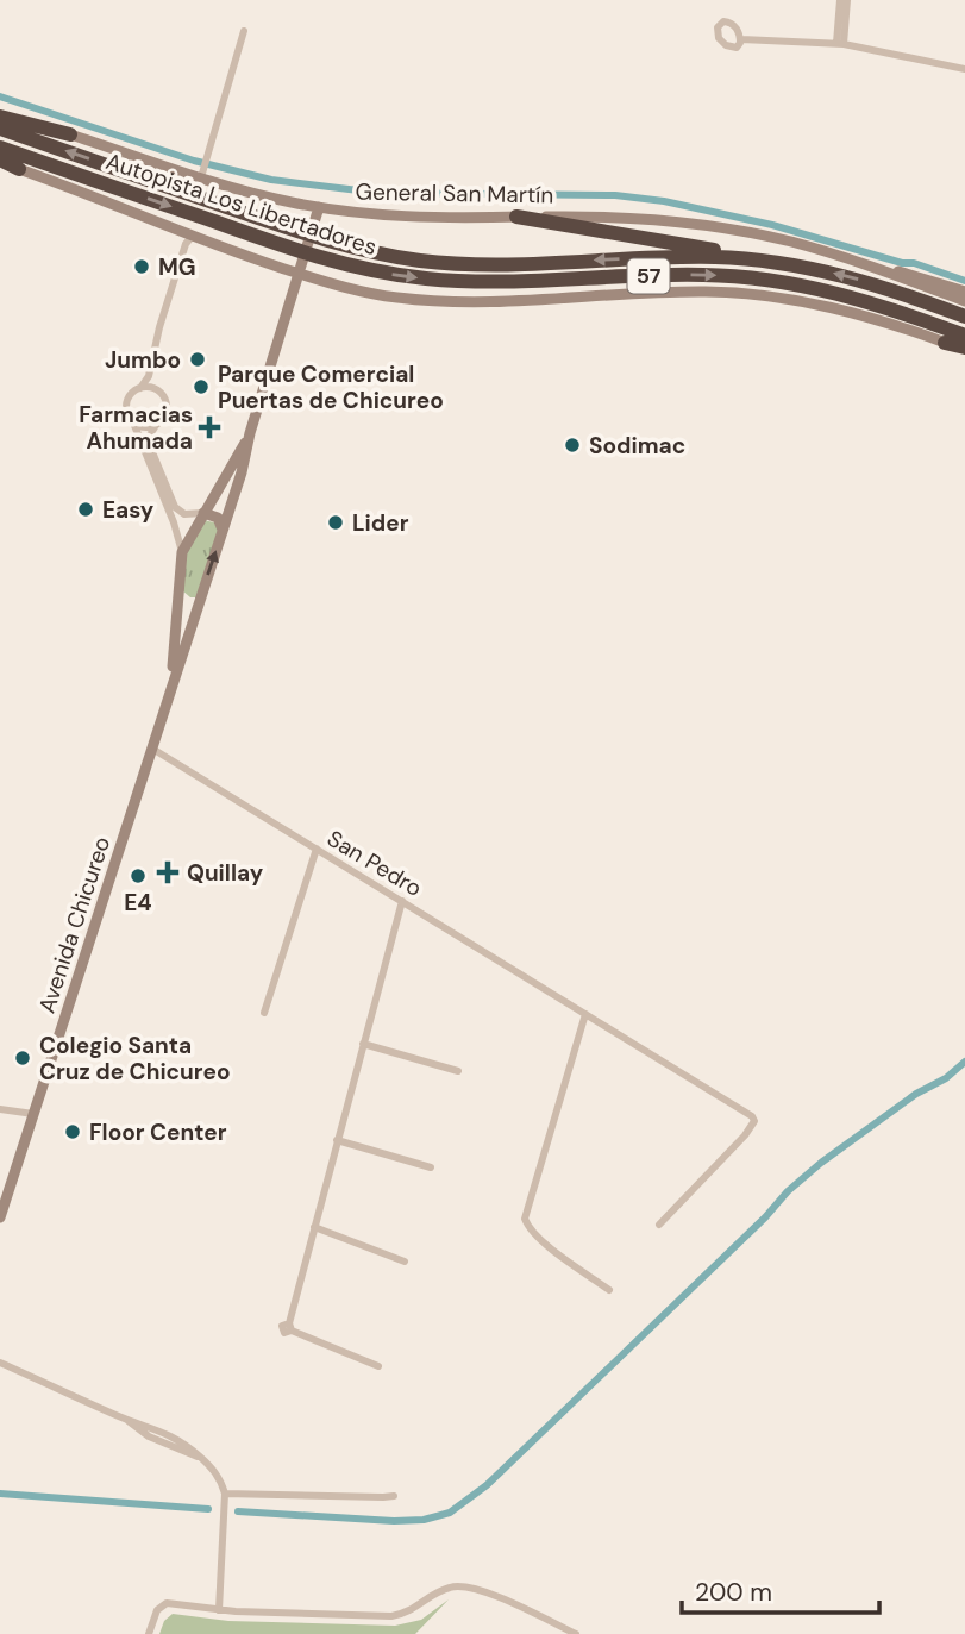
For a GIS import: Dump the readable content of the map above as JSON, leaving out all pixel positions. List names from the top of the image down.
{
  "streets": {
    "highway": ["Autopista Los Libertadores", "57"],
    "main road": ["General San Martín", "Avenida Chicureo"],
    "street": ["San Pedro"]
  },
  "crossings": [
    ["General San Martín", "Avenida Chicureo"],
    ["San Pedro", "Avenida Chicureo"]
  ],
  "places": {
    "other": [
      "MG",
      "Jumbo",
      "Parque Comercial Puertas de Chicureo",
      "Sodimac",
      "Easy",
      "Lider",
      "E4",
      "Colegio Santa Cruz de Chicureo",
      "Floor Center"
    ],
    "health": ["Farmacias Ahumada", "Quillay"]
  },
  "scale_bar": "200 m"
}
